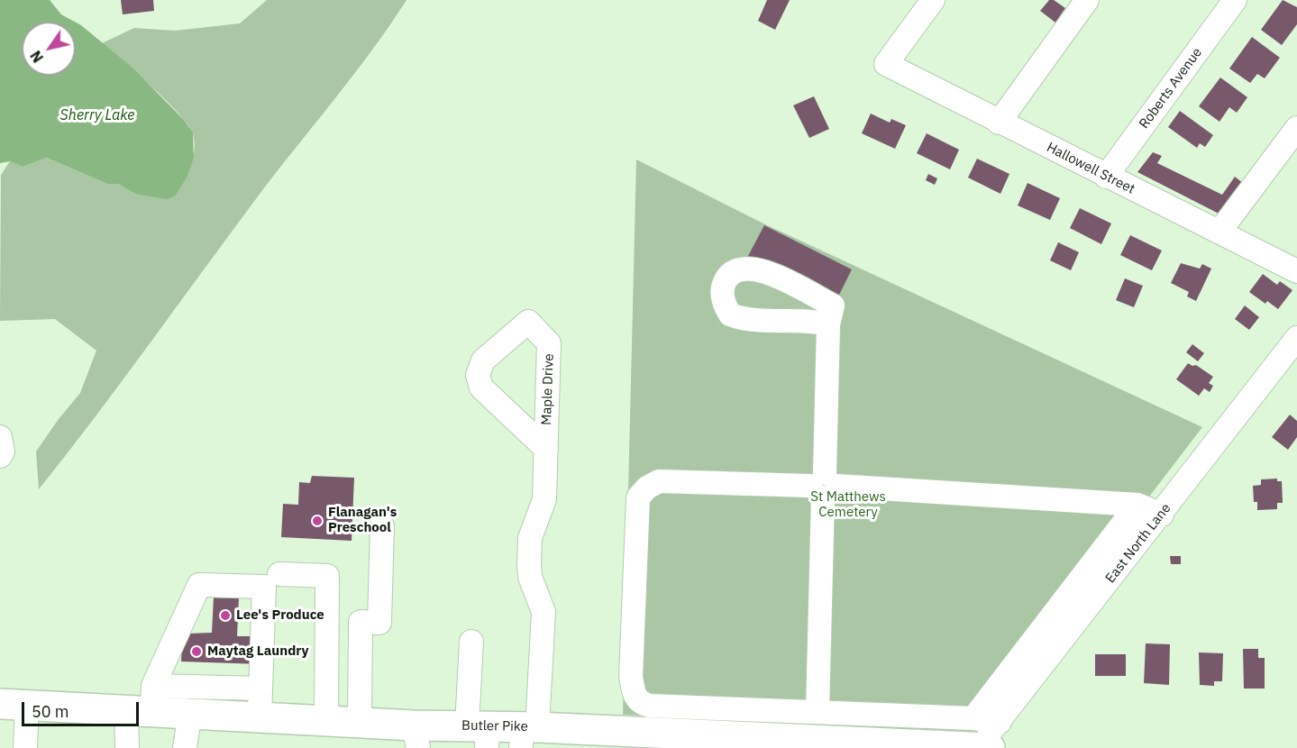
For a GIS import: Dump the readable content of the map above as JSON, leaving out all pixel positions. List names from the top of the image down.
{
  "streets": {
    "main road": ["Butler Pike"],
    "street": [
      "Roberts Avenue",
      "Hallowell Street",
      "Maple Drive",
      "East North Lane"
    ]
  },
  "crossings": [
    ["Roberts Avenue", "Hallowell Street"],
    ["Maple Drive", "Butler Pike"],
    ["East North Lane", "Butler Pike"]
  ],
  "water": ["Sherry Lake"],
  "parks": ["St Matthews Cemetery"],
  "places": ["Flanagan's Preschool", "Lee's Produce", "Maytag Laundry"],
  "scale_bar": "50 m",
  "north": "bottom left"
}
